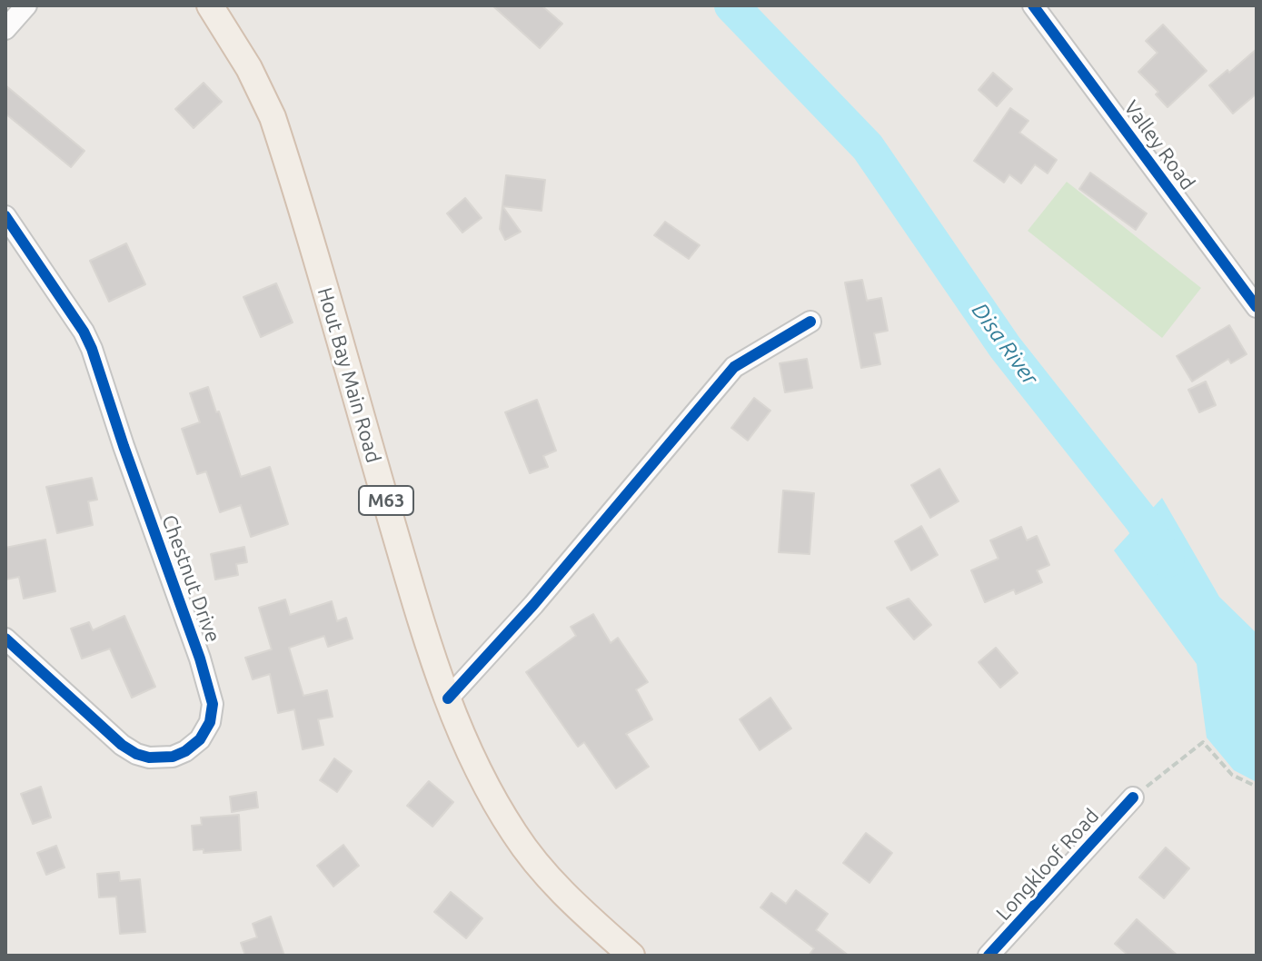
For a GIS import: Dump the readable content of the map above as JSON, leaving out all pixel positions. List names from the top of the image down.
{
  "streets": {
    "main road": ["Hout Bay Main Road", "M63"],
    "street": ["Valley Road", "Chestnut Drive", "Longkloof Road"]
  },
  "water": ["Disa River"]
}
